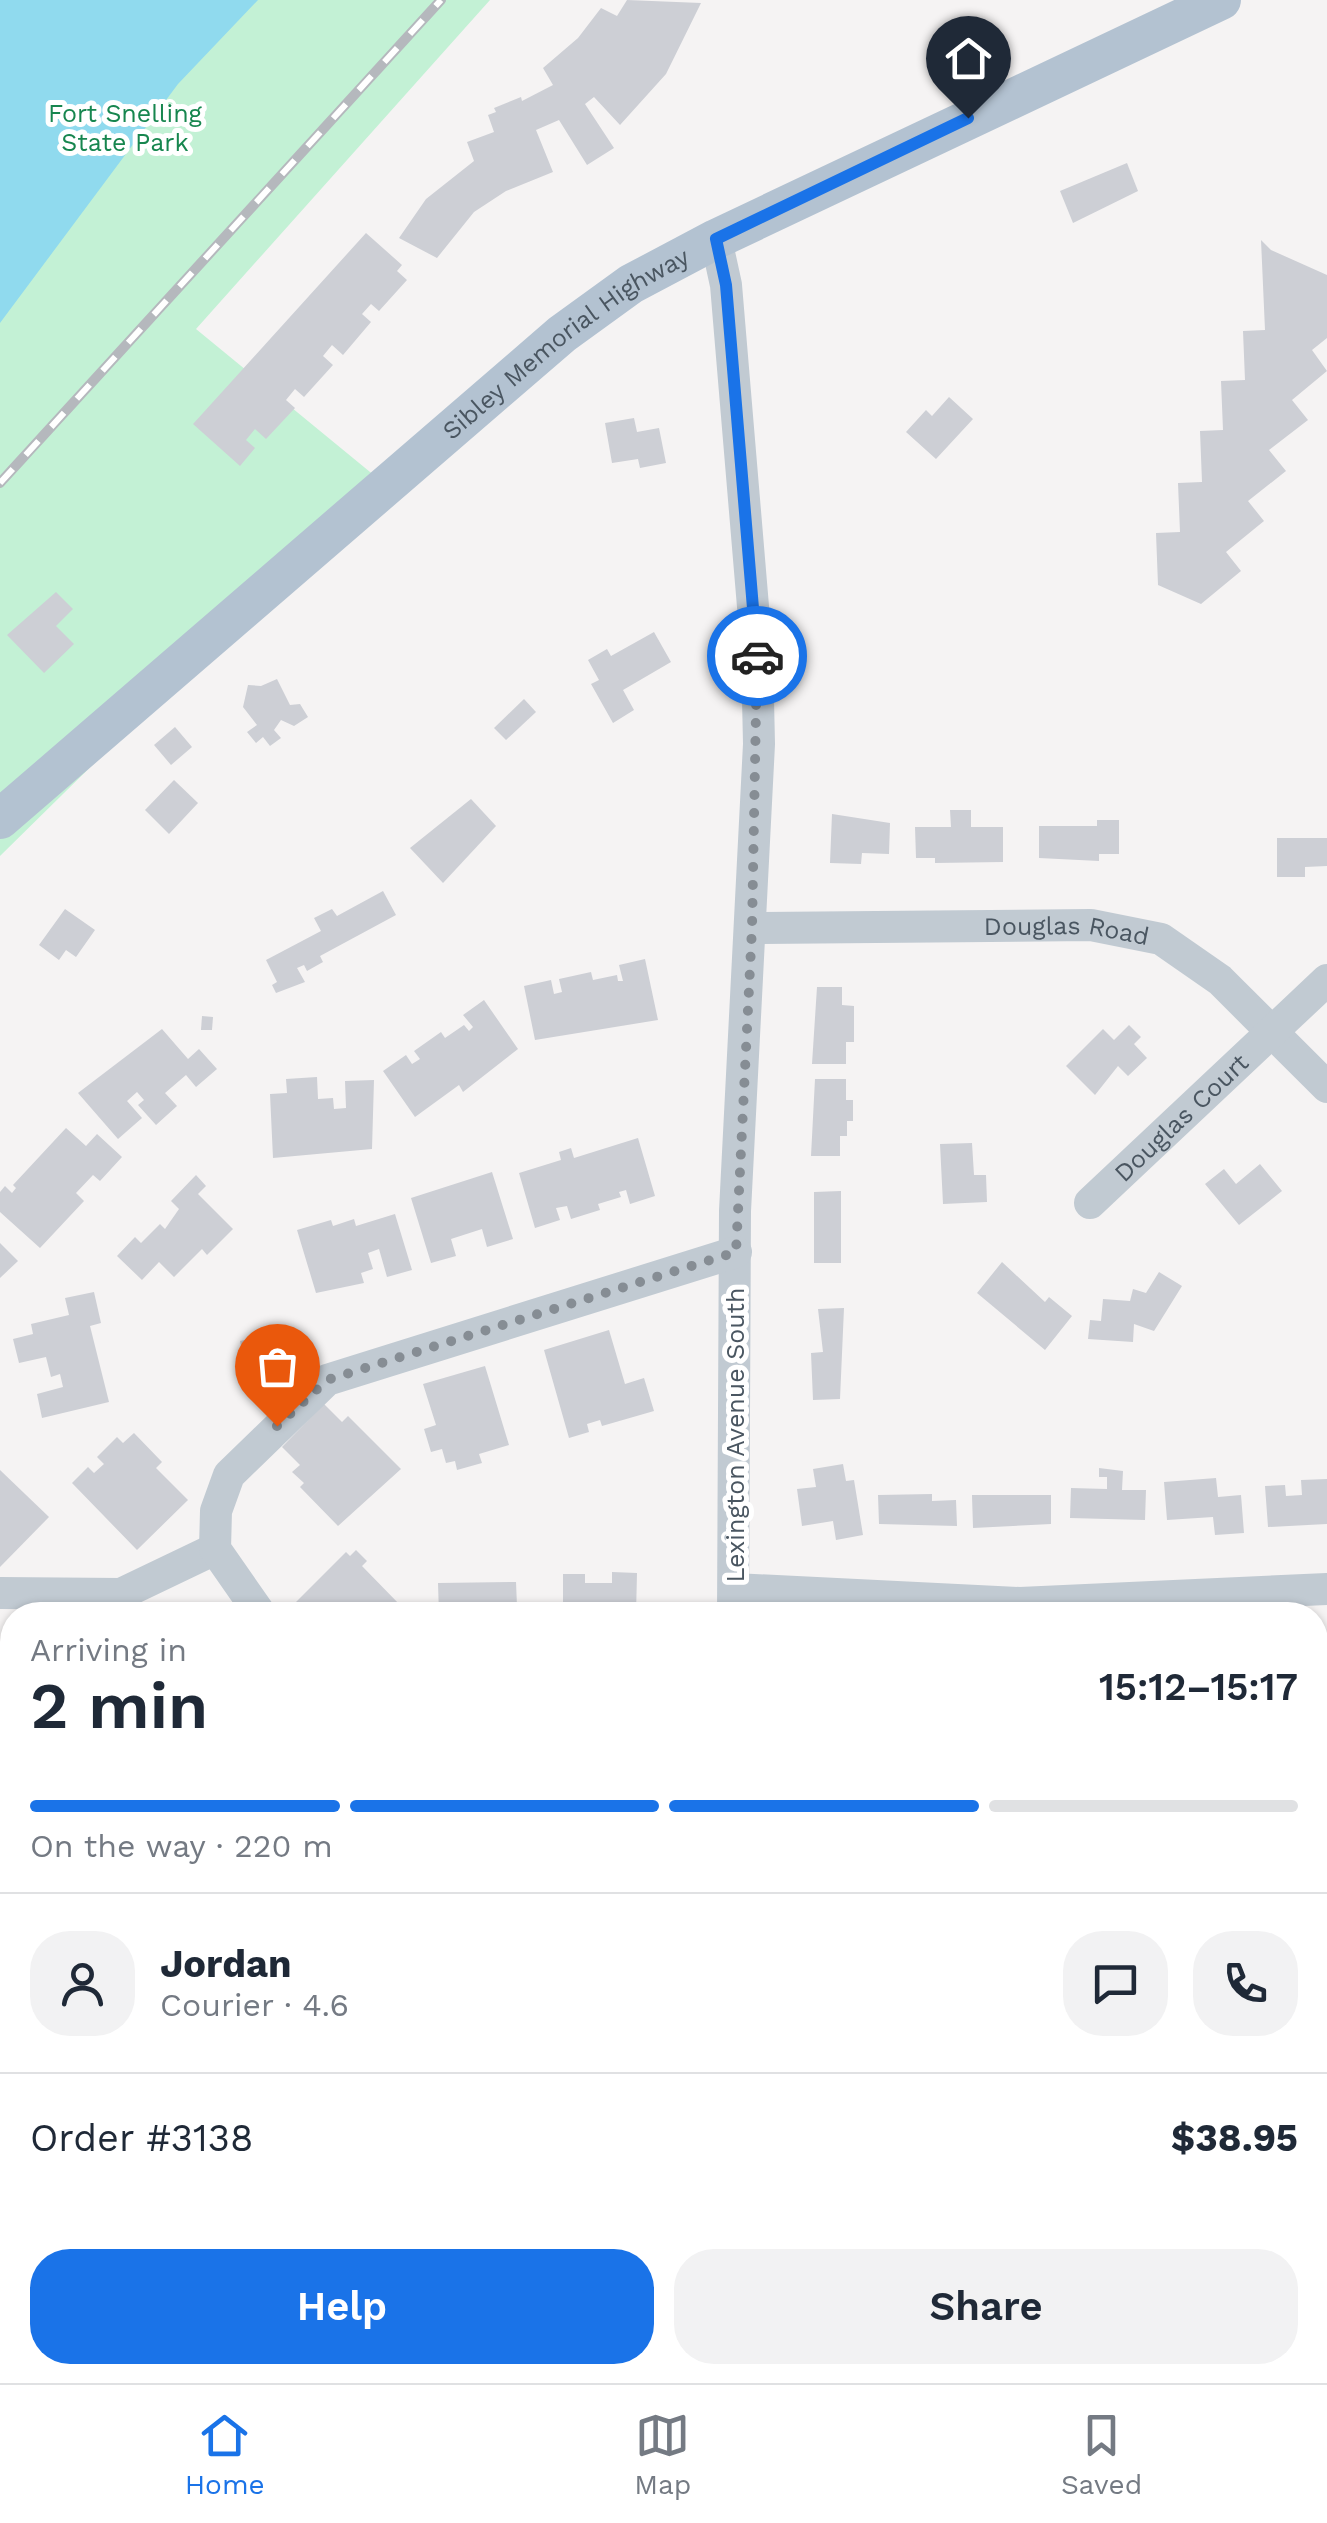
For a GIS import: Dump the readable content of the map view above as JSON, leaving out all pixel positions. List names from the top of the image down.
{
  "streets": {
    "main road": ["Sibley Memorial Highway"],
    "street": ["Douglas Road", "Douglas Court", "Lexington Avenue South"]
  },
  "crossings": [
    ["Sibley Memorial Highway", "Lexington Avenue South"],
    ["Douglas Road", "Douglas Court"],
    ["Douglas Road", "Lexington Avenue South"]
  ],
  "parks": ["Fort Snelling State Park"],
  "page": {
    "heading": ["2 min", "Arriving in", "15:12–15:17"],
    "panel": [
      "Jordan",
      "Courier · 4.6",
      "Order #3138",
      "$38.95"
    ],
    "bar": "On the way · 220 m",
    "buttons": ["Help", "Share"],
    "tabs": ["Home", "Map", "Saved"]
  }
}
